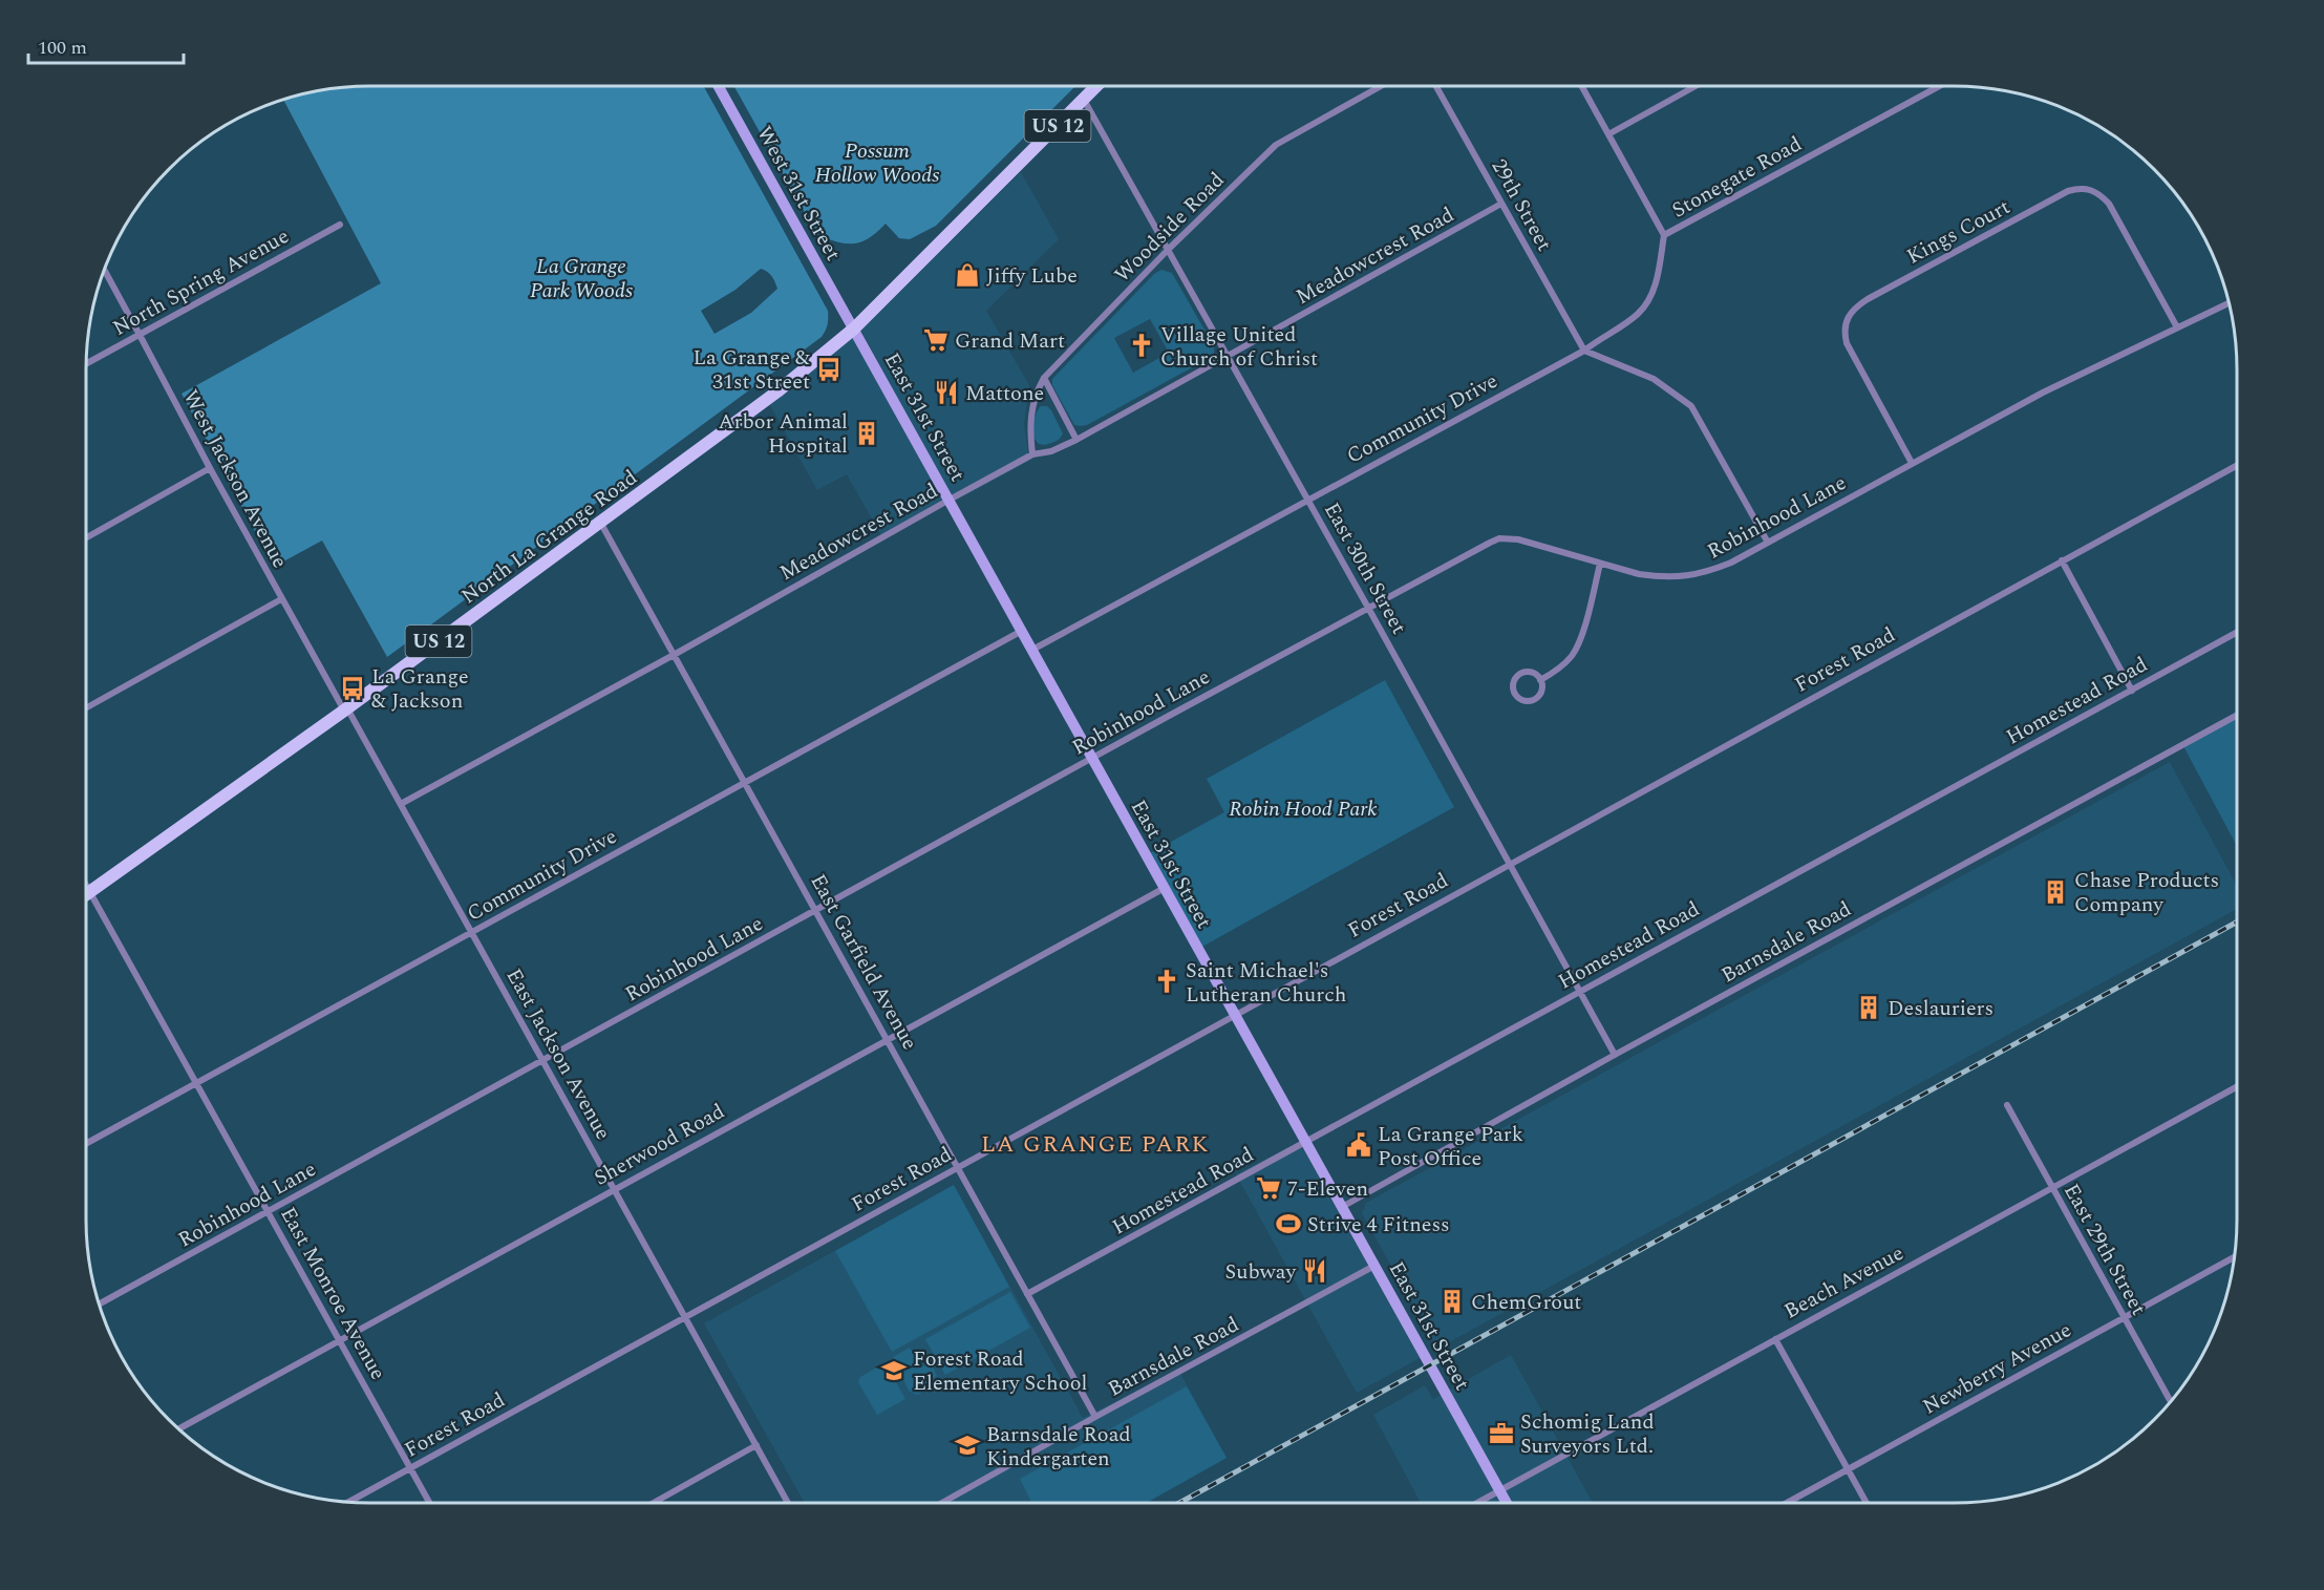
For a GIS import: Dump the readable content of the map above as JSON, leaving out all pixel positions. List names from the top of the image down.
{
  "streets": {
    "main road": [
      "US 12",
      "West 31st Street",
      "East 31st Street",
      "North La Grange Road"
    ],
    "street": [
      "Stonegate Road",
      "29th Street",
      "Woodside Road",
      "Kings Court",
      "Meadowcrest Road",
      "North Spring Avenue",
      "Community Drive",
      "West Jackson Avenue",
      "Robinhood Lane",
      "East 30th Street",
      "Forest Road",
      "Homestead Road",
      "Barnsdale Road",
      "East Garfield Avenue",
      "East Jackson Avenue",
      "Sherwood Road",
      "East 29th Street",
      "Beach Avenue",
      "East Monroe Avenue",
      "Newberry Avenue"
    ]
  },
  "crossings": [
    ["US 12", "West 31st Street"],
    ["US 12", "East 31st Street"],
    ["US 12", "North La Grange Road"],
    ["US 12", "East 30th Street"],
    ["Stonegate Road", "29th Street"],
    ["Stonegate Road", "Community Drive"],
    ["West 31st Street", "East 31st Street"],
    ["West 31st Street", "North La Grange Road"],
    ["29th Street", "Meadowcrest Road"],
    ["29th Street", "Community Drive"],
    ["Woodside Road", "Meadowcrest Road"],
    ["Woodside Road", "East 30th Street"],
    ["Kings Court", "Robinhood Lane"],
    ["Meadowcrest Road", "East 31st Street"],
    ["Meadowcrest Road", "East 30th Street"],
    ["Meadowcrest Road", "East Garfield Avenue"],
    ["Meadowcrest Road", "East Jackson Avenue"],
    ["North Spring Avenue", "West Jackson Avenue"],
    ["East 31st Street", "Community Drive"],
    ["East 31st Street", "Robinhood Lane"],
    ["East 31st Street", "North La Grange Road"],
    ["East 31st Street", "Forest Road"],
    ["East 31st Street", "Homestead Road"],
    ["East 31st Street", "Barnsdale Road"],
    ["East 31st Street", "Sherwood Road"],
    ["East 31st Street", "Beach Avenue"],
    ["Community Drive", "East 30th Street"],
    ["Community Drive", "East Garfield Avenue"],
    ["Community Drive", "East Jackson Avenue"],
    ["Community Drive", "East Monroe Avenue"],
    ["West Jackson Avenue", "North La Grange Road"],
    ["West Jackson Avenue", "East Jackson Avenue"],
    ["Robinhood Lane", "East 30th Street"],
    ["Robinhood Lane", "East Garfield Avenue"],
    ["Robinhood Lane", "East Jackson Avenue"],
    ["Robinhood Lane", "East Monroe Avenue"],
    ["North La Grange Road", "East Garfield Avenue"],
    ["North La Grange Road", "East Jackson Avenue"],
    ["North La Grange Road", "East Monroe Avenue"],
    ["East 30th Street", "Forest Road"],
    ["East 30th Street", "Homestead Road"],
    ["East 30th Street", "Barnsdale Road"],
    ["Forest Road", "East Garfield Avenue"],
    ["Forest Road", "East Jackson Avenue"],
    ["Forest Road", "East Monroe Avenue"],
    ["Homestead Road", "East Garfield Avenue"],
    ["Barnsdale Road", "East Garfield Avenue"],
    ["East Garfield Avenue", "Sherwood Road"],
    ["East Jackson Avenue", "Sherwood Road"],
    ["Sherwood Road", "East Monroe Avenue"],
    ["East 29th Street", "Beach Avenue"],
    ["East 29th Street", "Newberry Avenue"]
  ],
  "districts": ["LA GRANGE PARK"],
  "parks": ["Possum Hollow Woods", "La Grange Park Woods", "Robin Hood Park"],
  "places": {
    "shop": ["Jiffy Lube"],
    "supermarket": ["Grand Mart", "7-Eleven"],
    "church": ["Village United Church of Christ", "Saint Michael's Lutheran Church"],
    "bus stop": ["La Grange & 31st Street", "La Grange & Jackson"],
    "restaurant": ["Mattone", "Subway"],
    "building": [
      "Arbor Animal Hospital",
      "Chase Products Company",
      "Deslauriers",
      "ChemGrout"
    ],
    "public building": ["La Grange Park Post Office"],
    "sports": ["Strive 4 Fitness"],
    "school or university": ["Forest Road Elementary School", "Barnsdale Road Kindergarten"],
    "office": ["Schomig Land Surveyors Ltd."]
  },
  "scale_bar": "100 m"
}
